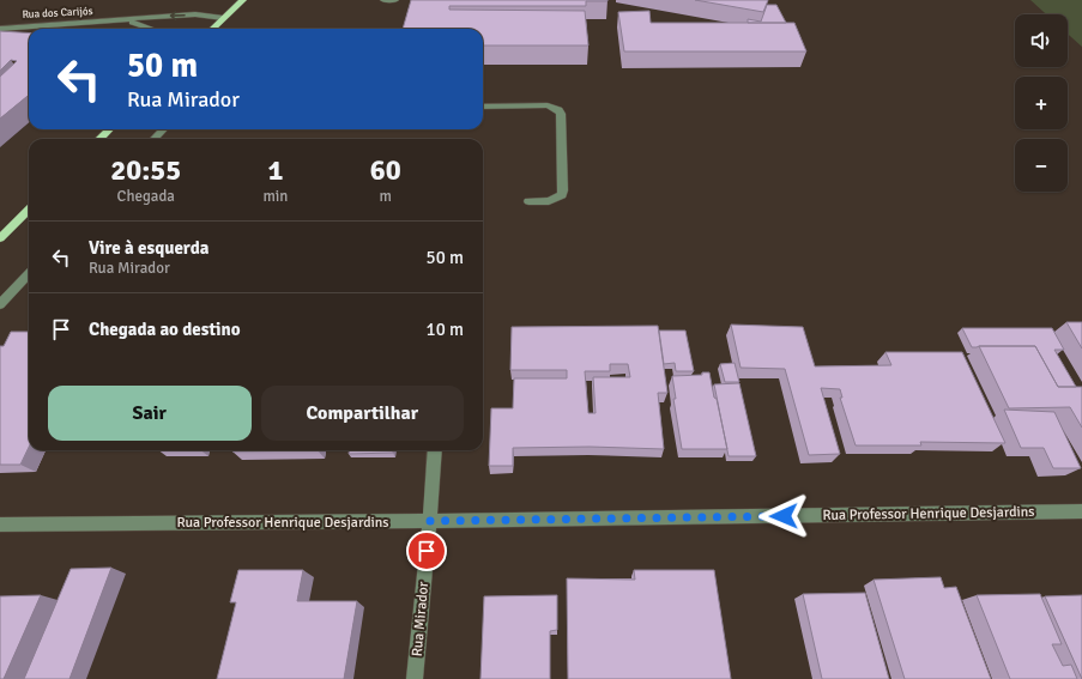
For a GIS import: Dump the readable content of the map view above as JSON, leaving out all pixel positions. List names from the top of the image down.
{
  "streets": {
    "street": ["Rua dos Carijós", "Rua Professor Henrique Desjardins", "Rua Mirador"]
  },
  "crossings": [
    ["Rua Professor Henrique Desjardins", "Rua Mirador"]
  ],
  "page": {
    "map_buttons": ["+", "−"],
    "turn": ["50 m", "Rua Mirador"],
    "eta": [
      "20:55",
      "Chegada",
      "1",
      "min",
      "60",
      "m"
    ],
    "list": [
      {
        "name": "Vire à esquerda",
        "note": "Rua Mirador",
        "value": "50 m"
      },
      {
        "name": "Chegada ao destino",
        "value": "10 m"
      }
    ],
    "buttons": ["Sair", "Compartilhar"]
  }
}
